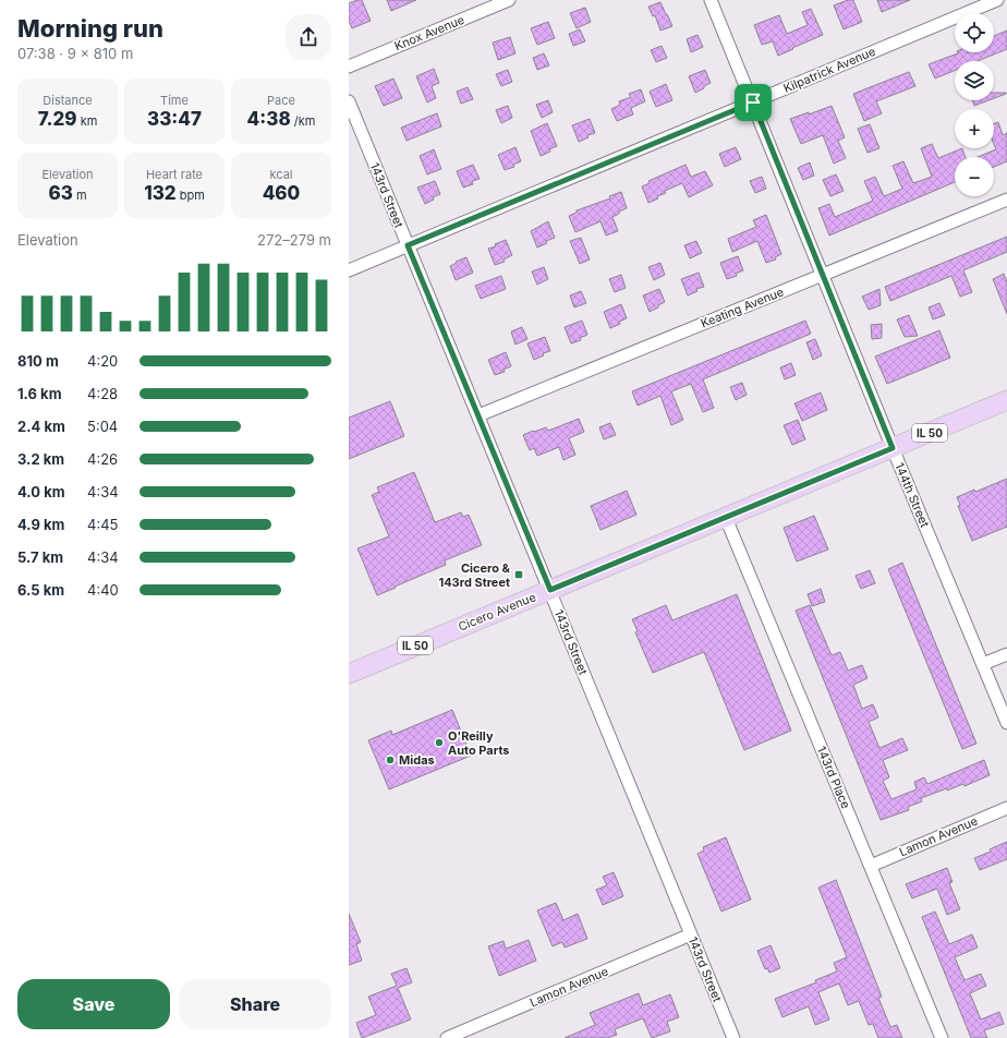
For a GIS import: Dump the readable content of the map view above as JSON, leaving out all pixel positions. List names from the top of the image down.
{
  "streets": {
    "main road": ["IL 50", "Cicero Avenue"],
    "street": [
      "Knox Avenue",
      "Kilpatrick Avenue",
      "143rd Street",
      "Keating Avenue",
      "144th Street",
      "143rd Place",
      "Lamon Avenue"
    ]
  },
  "crossings": [
    ["Kilpatrick Avenue", "143rd Street"],
    ["Kilpatrick Avenue", "144th Street"],
    ["143rd Street", "Keating Avenue"],
    ["143rd Street", "Cicero Avenue"],
    ["143rd Street", "Lamon Avenue"],
    ["Keating Avenue", "144th Street"],
    ["144th Street", "Cicero Avenue"],
    ["Cicero Avenue", "143rd Place"],
    ["143rd Place", "Lamon Avenue"]
  ],
  "places": {
    "transit": ["Cicero & 143rd Street"],
    "other": ["O'Reilly Auto Parts", "Midas"]
  },
  "page": {
    "heading": ["Morning run", "07:38 · 9 × 810 m"],
    "map_buttons": ["+", "−"],
    "stats": [
      ["Distance", "7.29 km"],
      ["Time", "33:47"],
      ["Pace", "4:38 /km"],
      ["Elevation", "63 m"],
      ["Heart rate", "132 bpm"],
      ["kcal", "460"]
    ],
    "chart": ["Elevation", "272–279 m"],
    "list": [
      {
        "name": "810 m",
        "note": "4:20"
      },
      {
        "name": "1.6 km",
        "note": "4:28"
      },
      {
        "name": "2.4 km",
        "note": "5:04"
      },
      {
        "name": "3.2 km",
        "note": "4:26"
      },
      {
        "name": "4.0 km",
        "note": "4:34"
      },
      {
        "name": "4.9 km",
        "note": "4:45"
      },
      {
        "name": "5.7 km",
        "note": "4:34"
      },
      {
        "name": "6.5 km",
        "note": "4:40"
      }
    ],
    "buttons": ["Save", "Share"]
  }
}
